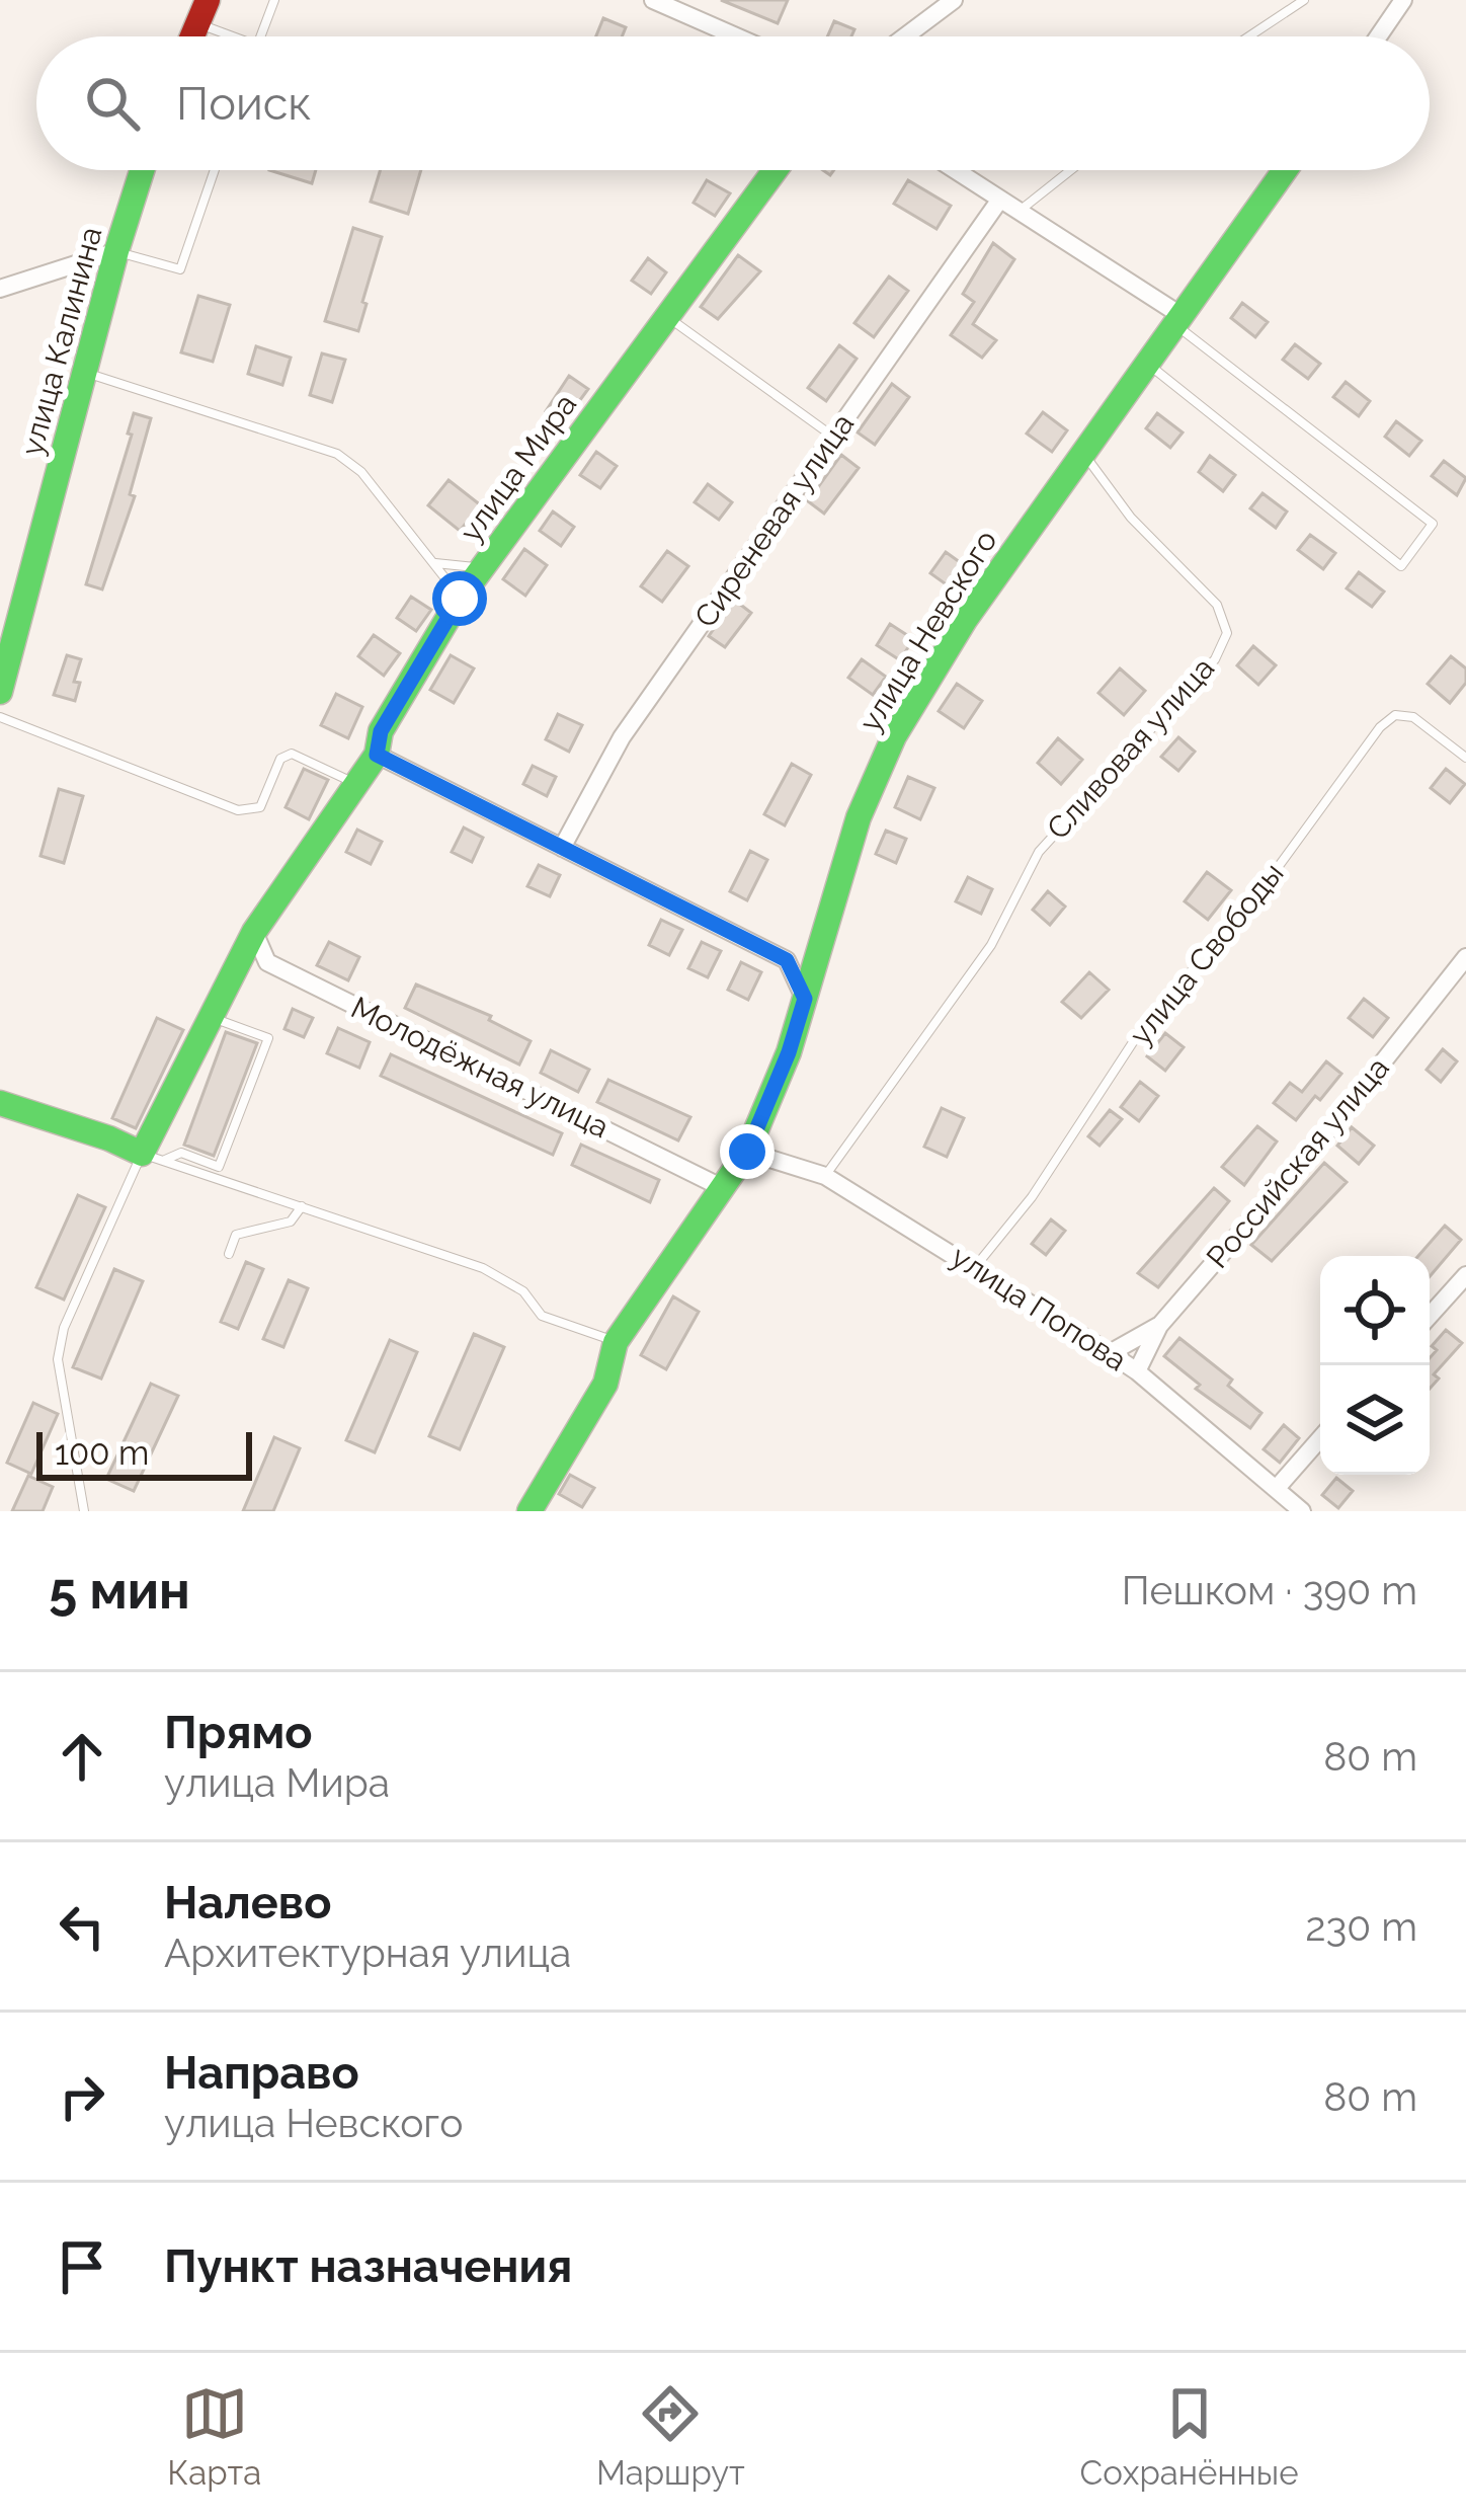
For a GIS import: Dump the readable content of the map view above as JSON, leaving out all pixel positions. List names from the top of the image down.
{
  "streets": {
    "street": [
      "улица Калинина",
      "улица Мира",
      "Сиреневая улица",
      "улица Невского",
      "Молодёжная улица",
      "Российская улица",
      "улица Попова"
    ],
    "lane": ["Сливовая улица", "улица Свободы"]
  },
  "crossings": [
    ["улица Невского", "Сливовая улица"],
    ["улица Невского", "Молодёжная улица"],
    ["улица Невского", "улица Попова"],
    ["Сливовая улица", "улица Попова"],
    ["улица Свободы", "улица Попова"],
    ["Российская улица", "улица Попова"]
  ],
  "scale_bar": "100 m",
  "page": {
    "search": "Поиск",
    "scale": "100 m",
    "heading": ["5 мин", "Пешком · 390 m"],
    "list": [
      ["Прямо", "улица Мира", "80 m"],
      ["Налево", "Архитектурная улица", "230 m"],
      ["Направо", "улица Невского", "80 m"],
      "Пункт назначения"
    ],
    "nav": ["Карта", "Маршрут", "Сохранённые"]
  }
}
